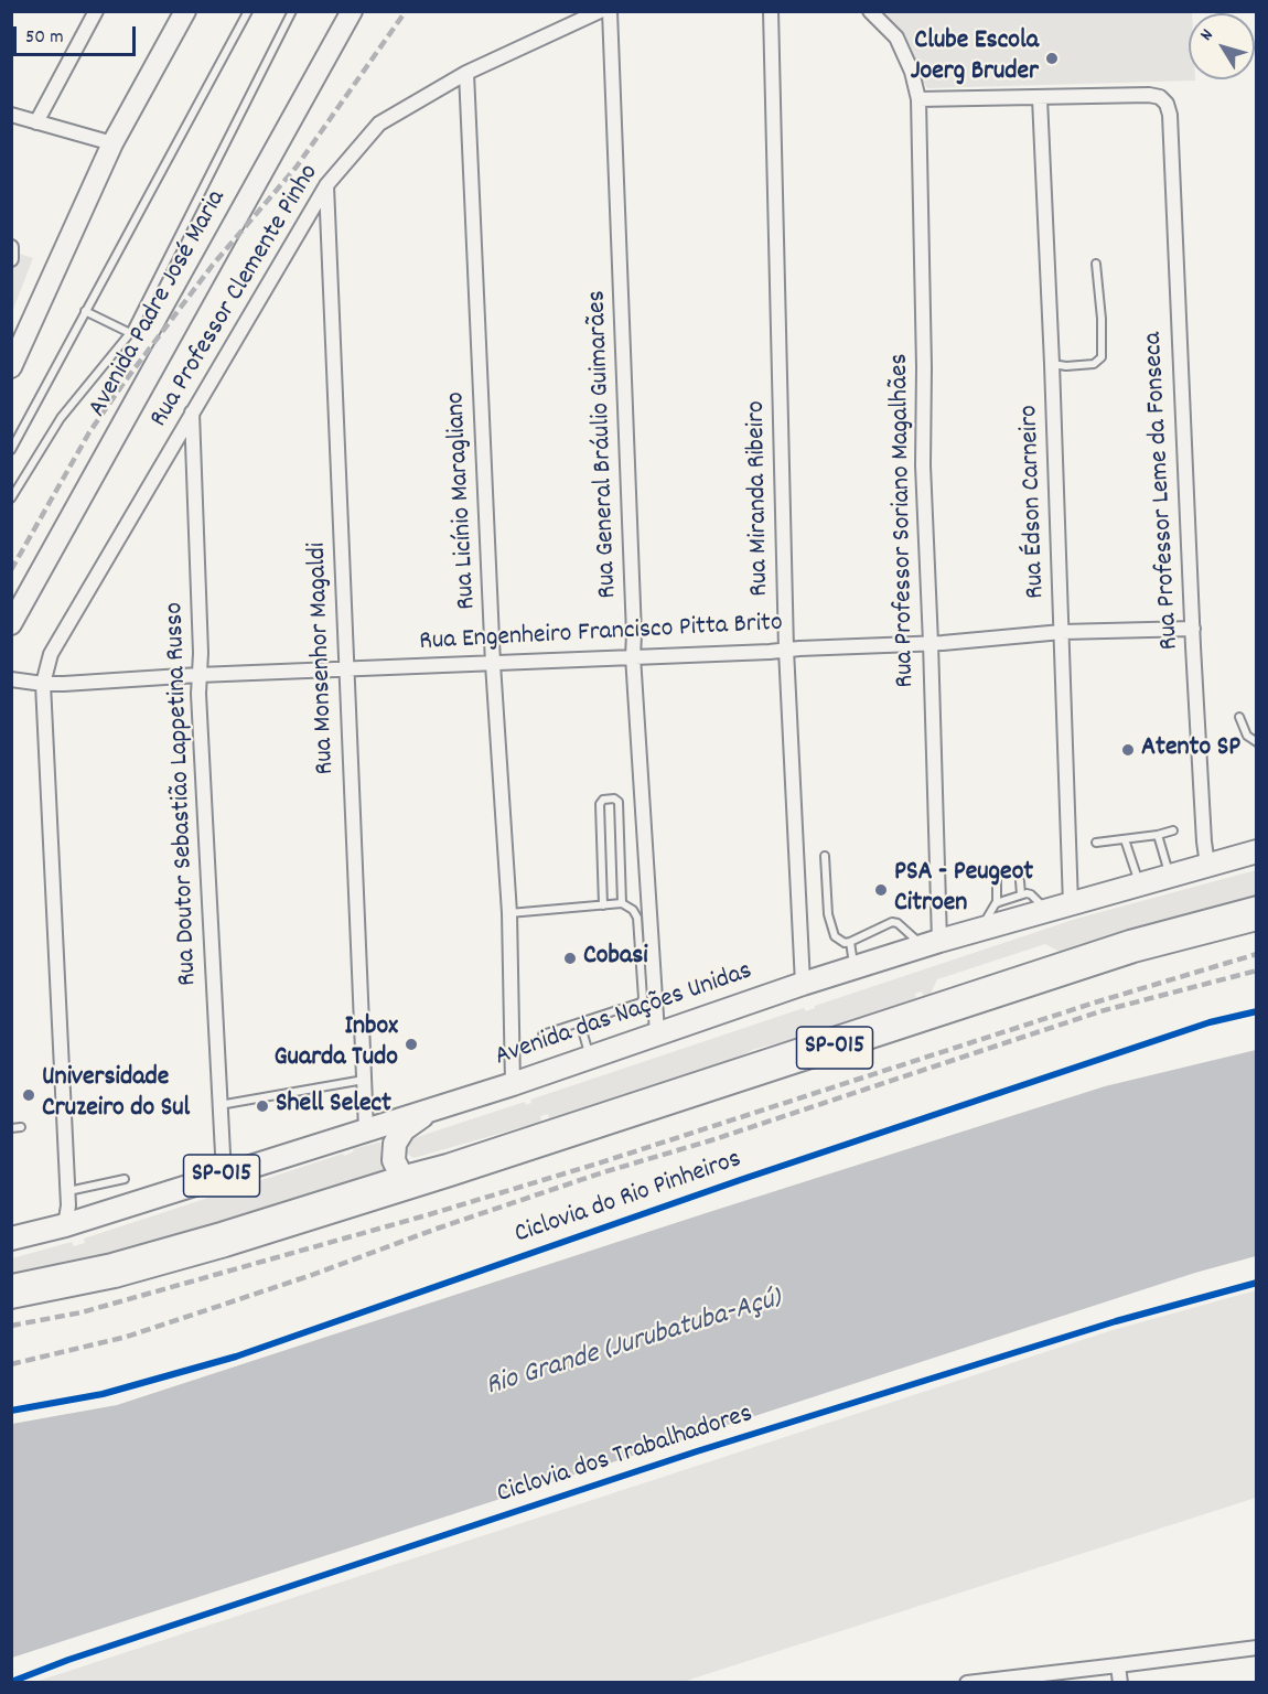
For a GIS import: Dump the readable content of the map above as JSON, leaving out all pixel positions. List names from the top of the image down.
{
  "streets": {
    "highway": ["Avenida das Nações Unidas", "SP-015"],
    "main road": ["Avenida Padre José Maria"],
    "street": [
      "Rua Professor Clemente Pinho",
      "Rua General Bráulio Guimarães",
      "Rua Professor Leme da Fonseca",
      "Rua Miranda Ribeiro",
      "Rua Licínio Maragliano",
      "Rua Édson Carneiro",
      "Rua Professor Soriano Magalhães",
      "Rua Engenheiro Francisco Pitta Brito",
      "Rua Monsenhor Magaldi",
      "Rua Doutor Sebastião Lappetina Russo"
    ],
    "cycle path": ["Ciclovia do Rio Pinheiros", "Ciclovia dos Trabalhadores"]
  },
  "crossings": [
    ["Rua Professor Clemente Pinho", "Rua Licínio Maragliano"],
    ["Rua Professor Clemente Pinho", "Rua Engenheiro Francisco Pitta Brito"],
    ["Rua Professor Clemente Pinho", "Rua Monsenhor Magaldi"],
    ["Rua Professor Clemente Pinho", "Rua Doutor Sebastião Lappetina Russo"],
    ["Rua Professor Clemente Pinho", "Avenida das Nações Unidas"],
    ["Rua General Bráulio Guimarães", "Rua Engenheiro Francisco Pitta Brito"],
    ["Rua General Bráulio Guimarães", "Avenida das Nações Unidas"],
    ["Rua Professor Leme da Fonseca", "Rua Édson Carneiro"],
    ["Rua Professor Leme da Fonseca", "Rua Engenheiro Francisco Pitta Brito"],
    ["Rua Professor Leme da Fonseca", "Avenida das Nações Unidas"],
    ["Rua Miranda Ribeiro", "Rua Engenheiro Francisco Pitta Brito"],
    ["Rua Miranda Ribeiro", "Avenida das Nações Unidas"],
    ["Rua Licínio Maragliano", "Rua Engenheiro Francisco Pitta Brito"],
    ["Rua Licínio Maragliano", "Avenida das Nações Unidas"],
    ["Rua Édson Carneiro", "Rua Engenheiro Francisco Pitta Brito"],
    ["Rua Édson Carneiro", "Avenida das Nações Unidas"],
    ["Rua Professor Soriano Magalhães", "Rua Engenheiro Francisco Pitta Brito"],
    ["Rua Professor Soriano Magalhães", "Avenida das Nações Unidas"],
    ["Rua Engenheiro Francisco Pitta Brito", "Rua Monsenhor Magaldi"],
    ["Rua Engenheiro Francisco Pitta Brito", "Rua Doutor Sebastião Lappetina Russo"],
    ["Rua Monsenhor Magaldi", "Avenida das Nações Unidas"],
    ["Rua Doutor Sebastião Lappetina Russo", "Avenida das Nações Unidas"]
  ],
  "water": ["Rio Grande (Jurubatuba-Açú)"],
  "places": [
    "Clube Escola Joerg Bruder",
    "Atento SP",
    "PSA - Peugeot Citroen",
    "Cobasi",
    "Inbox Guarda Tudo",
    "Universidade Cruzeiro do Sul",
    "Shell Select"
  ],
  "scale_bar": "50 m",
  "north": "top left"
}
